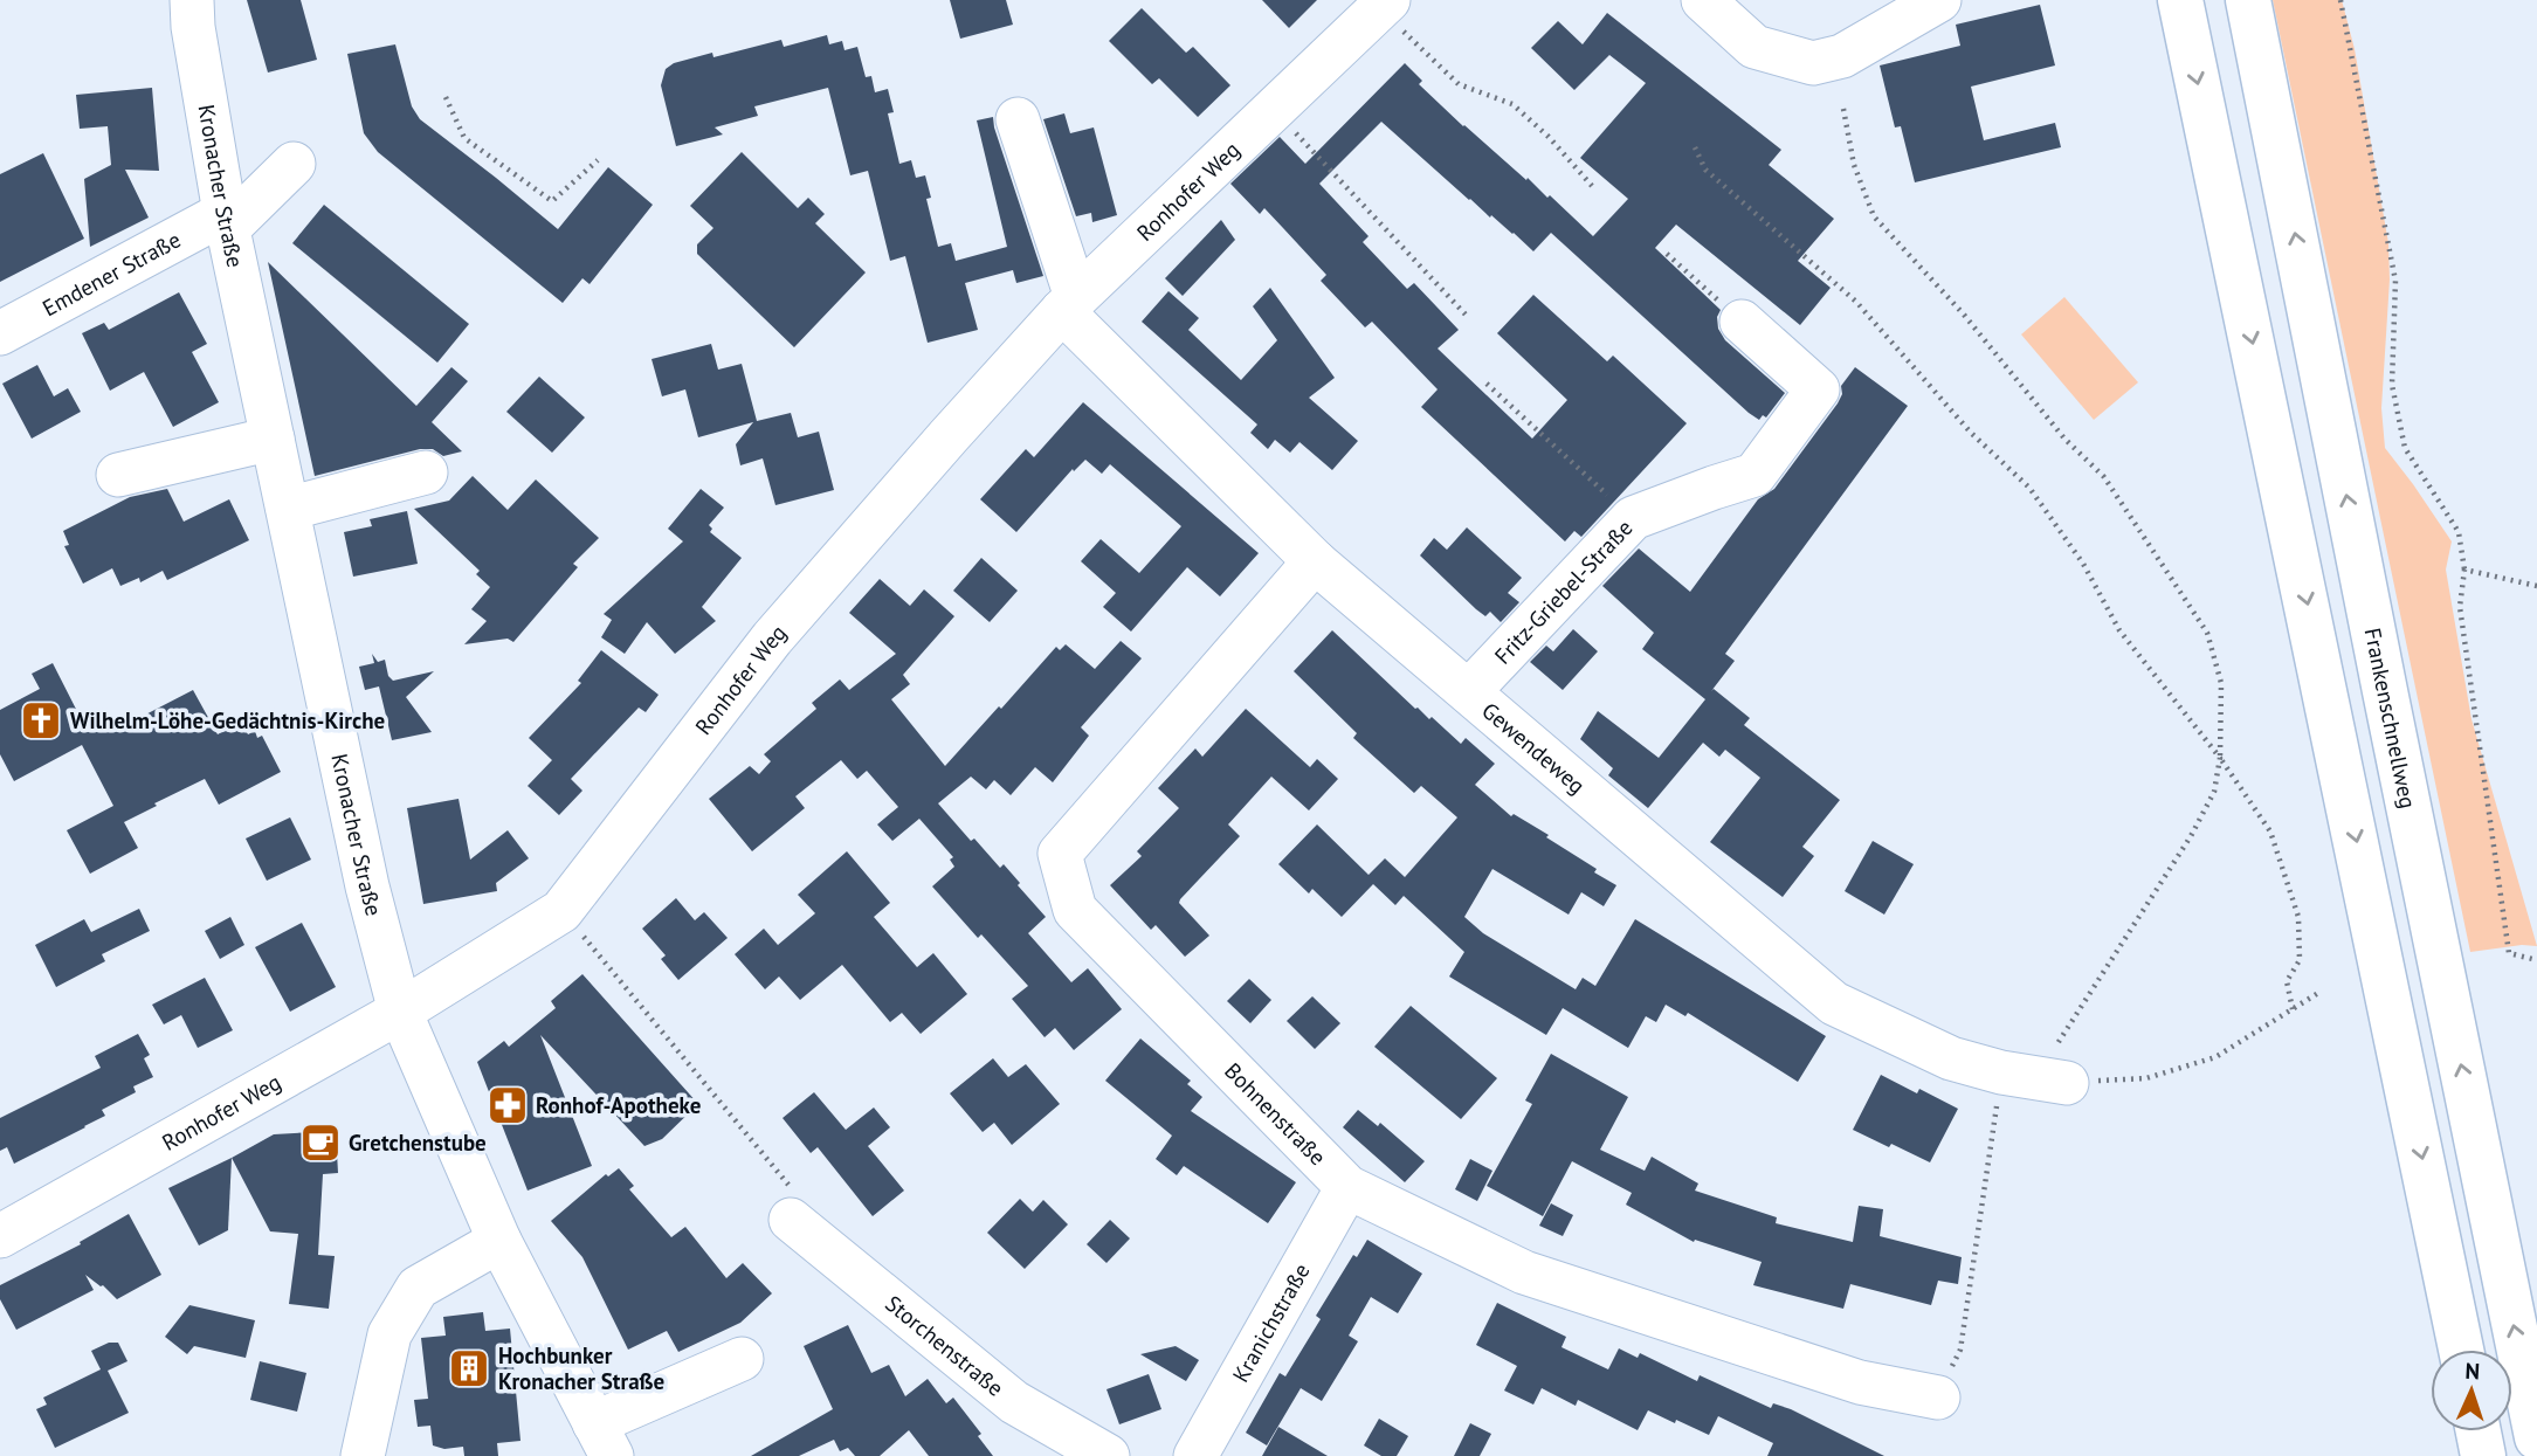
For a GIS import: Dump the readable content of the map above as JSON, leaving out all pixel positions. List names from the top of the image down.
{
  "streets": {
    "highway": ["Frankenschnellweg"],
    "street": [
      "Kronacher Straße",
      "Ronhofer Weg",
      "Emdener Straße",
      "Fritz-Griebel-Straße",
      "Gewendeweg",
      "Bohnenstraße",
      "Kranichstraße",
      "Storchenstraße"
    ]
  },
  "crossings": [
    ["Kronacher Straße", "Ronhofer Weg"],
    ["Kronacher Straße", "Emdener Straße"],
    ["Ronhofer Weg", "Gewendeweg"],
    ["Fritz-Griebel-Straße", "Gewendeweg"],
    ["Gewendeweg", "Bohnenstraße"],
    ["Bohnenstraße", "Kranichstraße"]
  ],
  "places": {
    "church": ["Wilhelm-Löhe-Gedächtnis-Kirche"],
    "pharmacy": ["Ronhof-Apotheke"],
    "cafe": ["Gretchenstube"],
    "building": ["Hochbunker Kronacher Straße"]
  },
  "north": "top"
}
